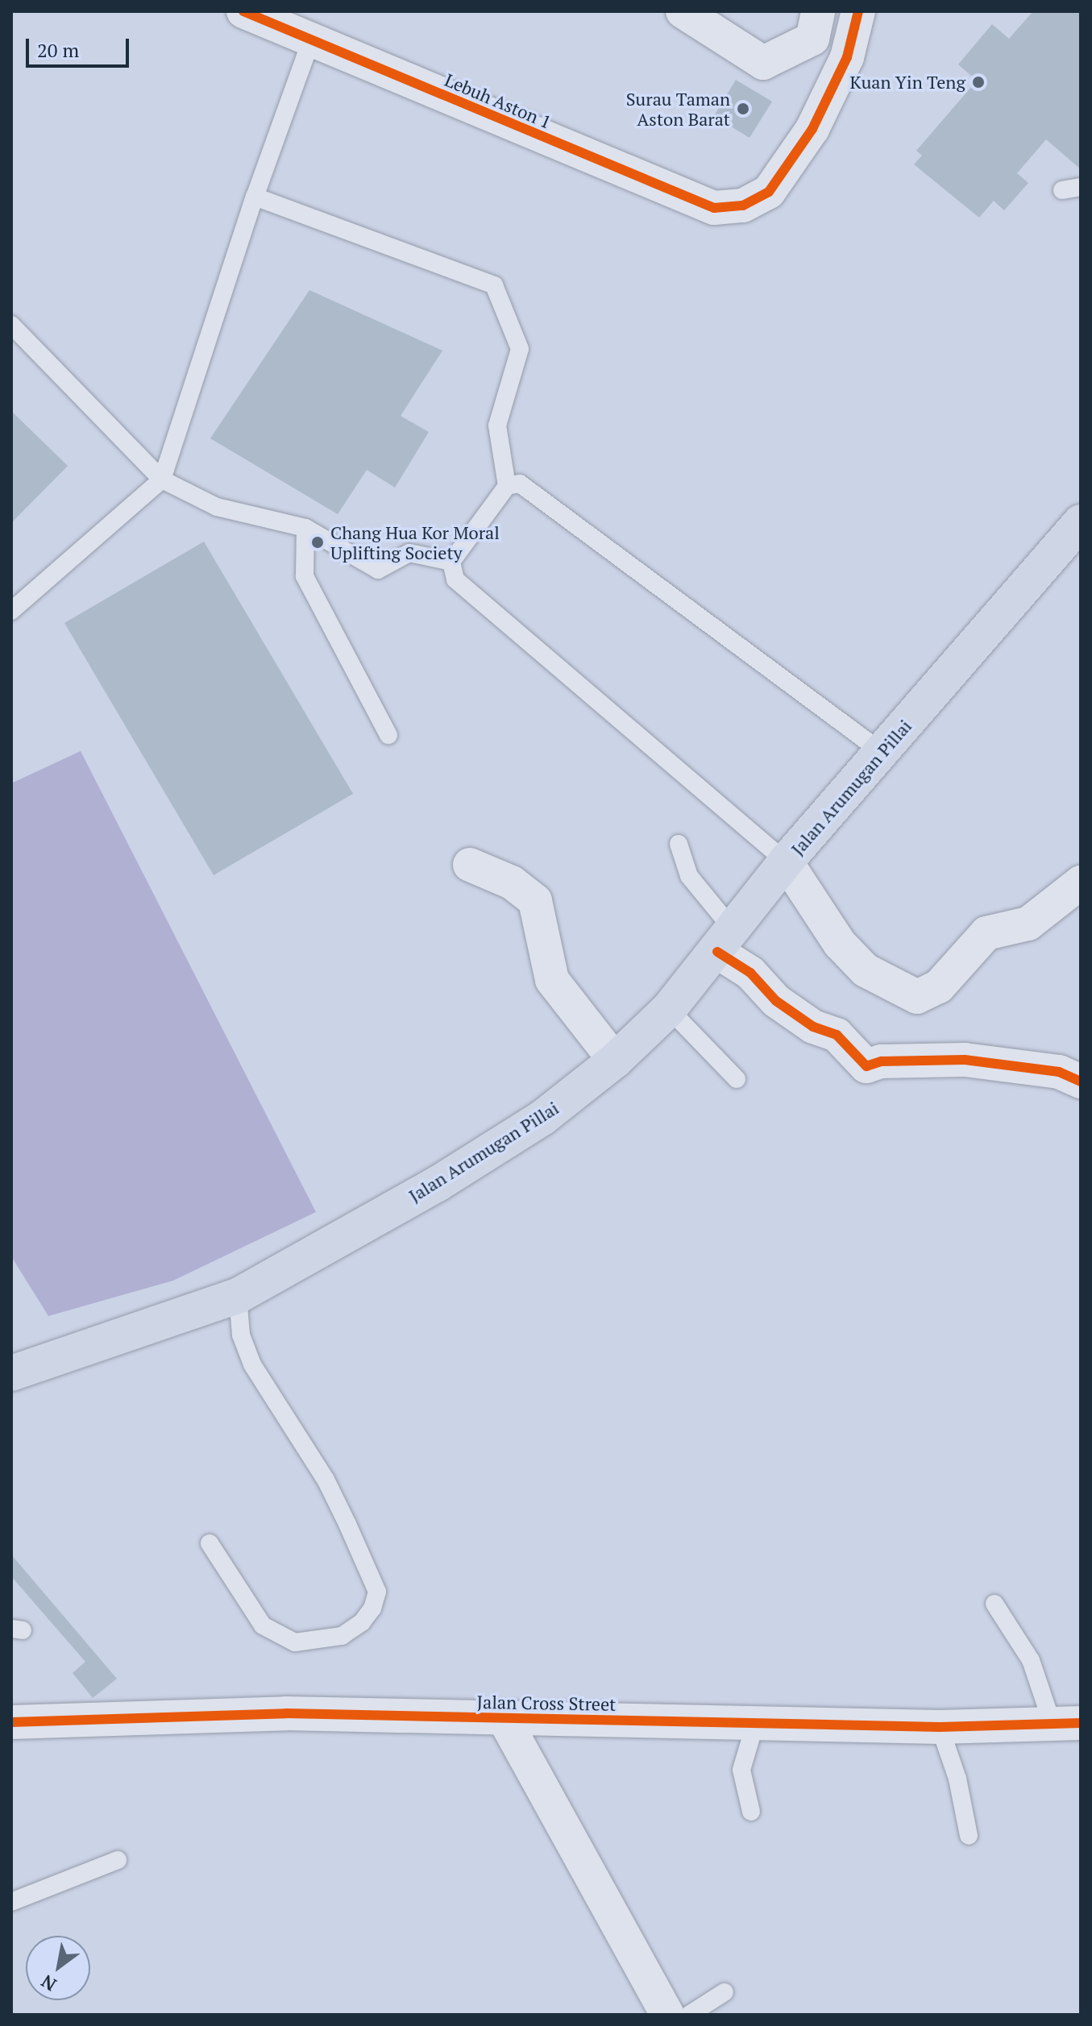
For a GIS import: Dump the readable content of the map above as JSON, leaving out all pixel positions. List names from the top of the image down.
{
  "streets": {
    "main road": ["Jalan Arumugan Pillai"],
    "street": ["Lebuh Aston 1", "Jalan Cross Street"]
  },
  "places": ["Kuan Yin Teng", "Surau Taman Aston Barat", "Chang Hua Kor Moral Uplifting Society"],
  "scale_bar": "20 m",
  "north": "bottom left"
}
